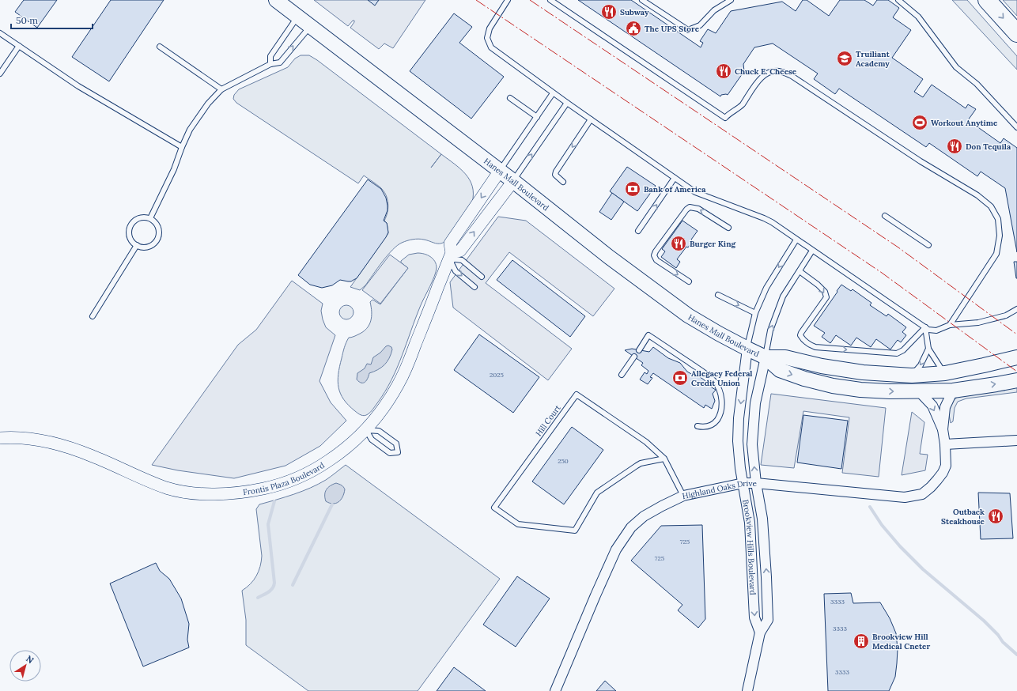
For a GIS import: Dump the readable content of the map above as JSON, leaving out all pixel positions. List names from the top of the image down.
{
  "streets": {
    "main road": ["Hanes Mall Boulevard"],
    "street": ["Frontis Plaza Boulevard", "Highland Oaks Drive", "Brookview Hills Boulevard"],
    "lane": ["Hill Court"]
  },
  "crossings": [
    ["Hanes Mall Boulevard", "Frontis Plaza Boulevard"],
    ["Hanes Mall Boulevard", "Highland Oaks Drive"],
    ["Hanes Mall Boulevard", "Brookview Hills Boulevard"],
    ["Hill Court", "Highland Oaks Drive"],
    ["Highland Oaks Drive", "Brookview Hills Boulevard"]
  ],
  "places": {
    "restaurant": [
      "Subway",
      "Chuck E. Cheese",
      "Don Tequila",
      "Burger King",
      "Outback Steakhouse"
    ],
    "public building": ["The UPS Store"],
    "school or university": ["Truiliant Academy"],
    "sports": ["Workout Anytime"],
    "bank": ["Bank of America", "Allegacy Federal Credit Union"],
    "building": ["Brookview Hill Medical Cneter"]
  },
  "house_numbers": [
    "2025",
    "250",
    "725",
    "725",
    "3333",
    "3333",
    "3333"
  ],
  "scale_bar": "50 m",
  "north": "top right"
}
